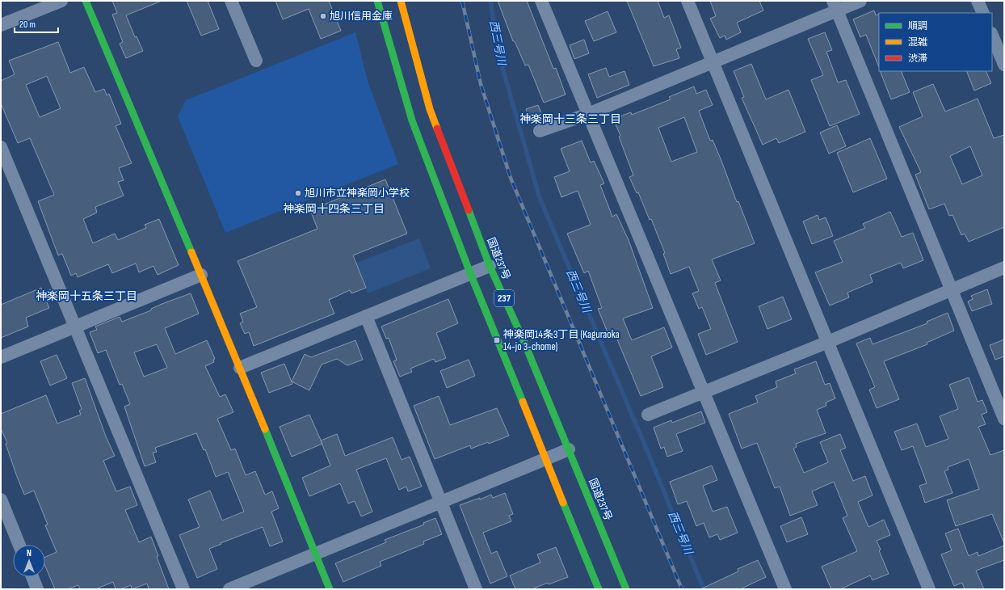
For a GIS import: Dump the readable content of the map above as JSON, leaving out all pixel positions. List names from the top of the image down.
{
  "streets": {
    "main road": ["国道237号", "237"]
  },
  "districts": ["神楽岡十三条三丁目", "神楽岡十四条三丁目", "神楽岡十五条三丁目"],
  "water": ["西三号川"],
  "places": {
    "other": ["旭川信用金庫", "旭川市立神楽岡小学校"],
    "transit": ["神楽岡14条3丁目 (Kaguraoka 14-jo 3-chome)"]
  },
  "legend": ["順調", "混雑", "渋滞"],
  "scale_bar": "20 m",
  "north": "top"
}
